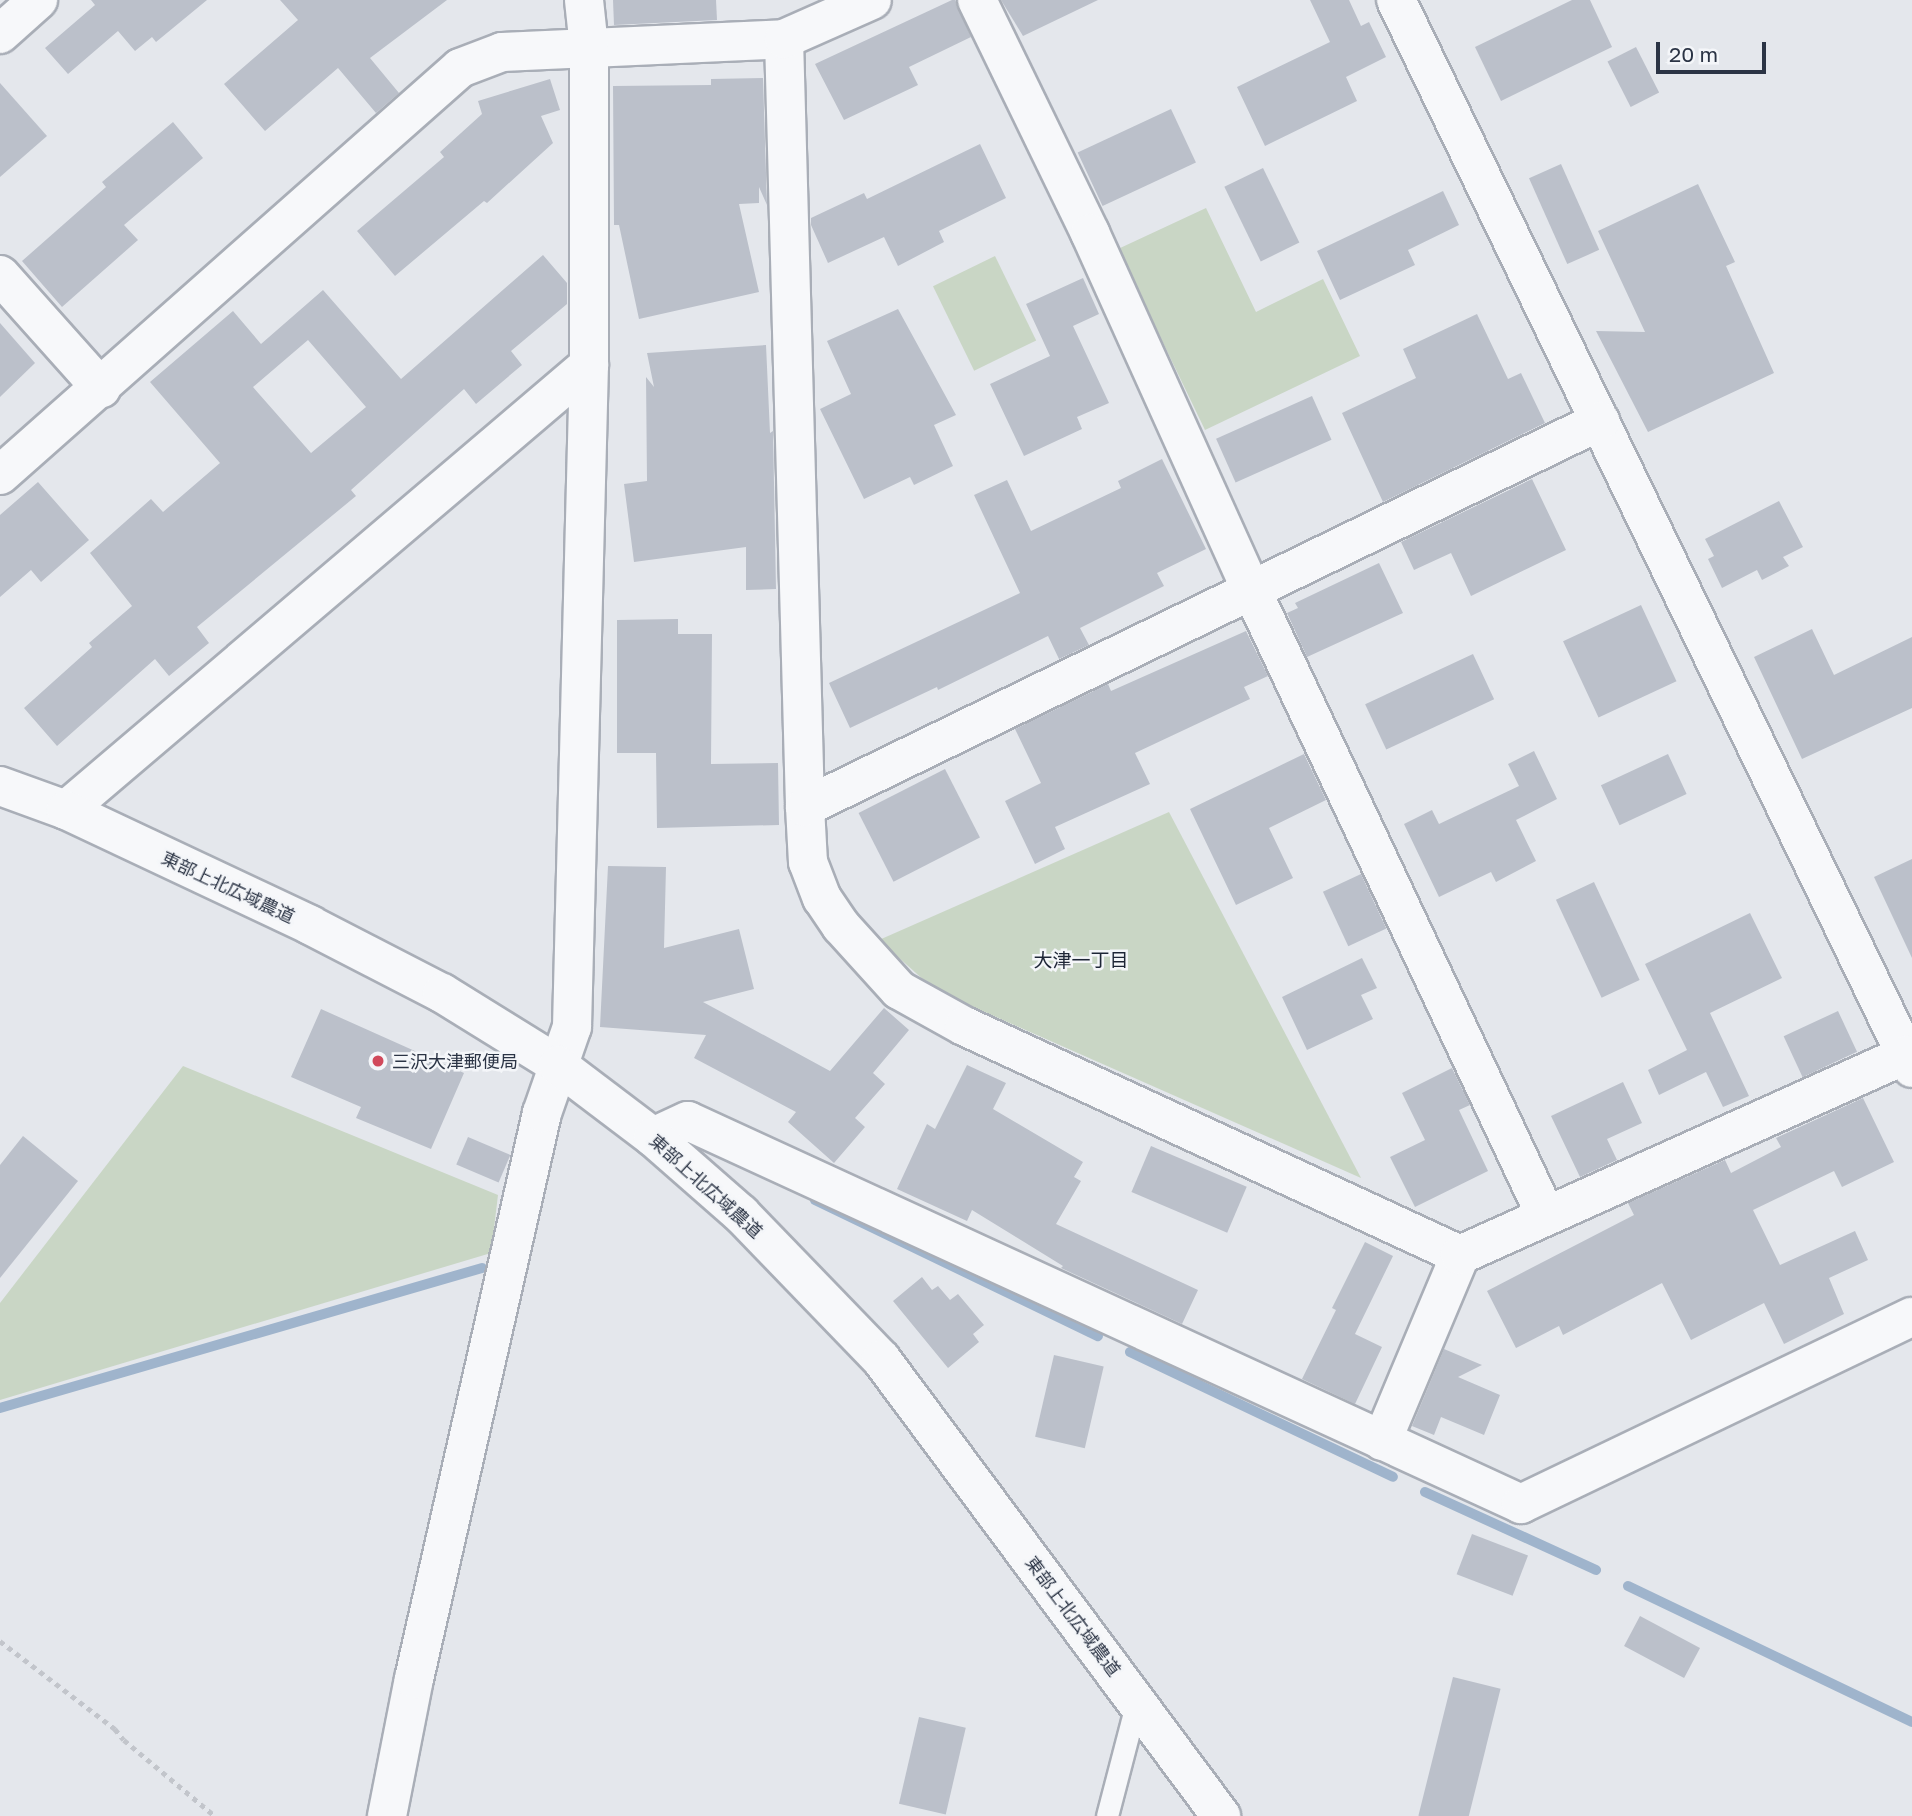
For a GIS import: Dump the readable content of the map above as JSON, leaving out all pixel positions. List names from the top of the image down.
{
  "streets": {
    "street": ["東部上北広域農道"]
  },
  "districts": ["大津一丁目"],
  "places": ["三沢大津郵便局"],
  "scale_bar": "20 m"
}
